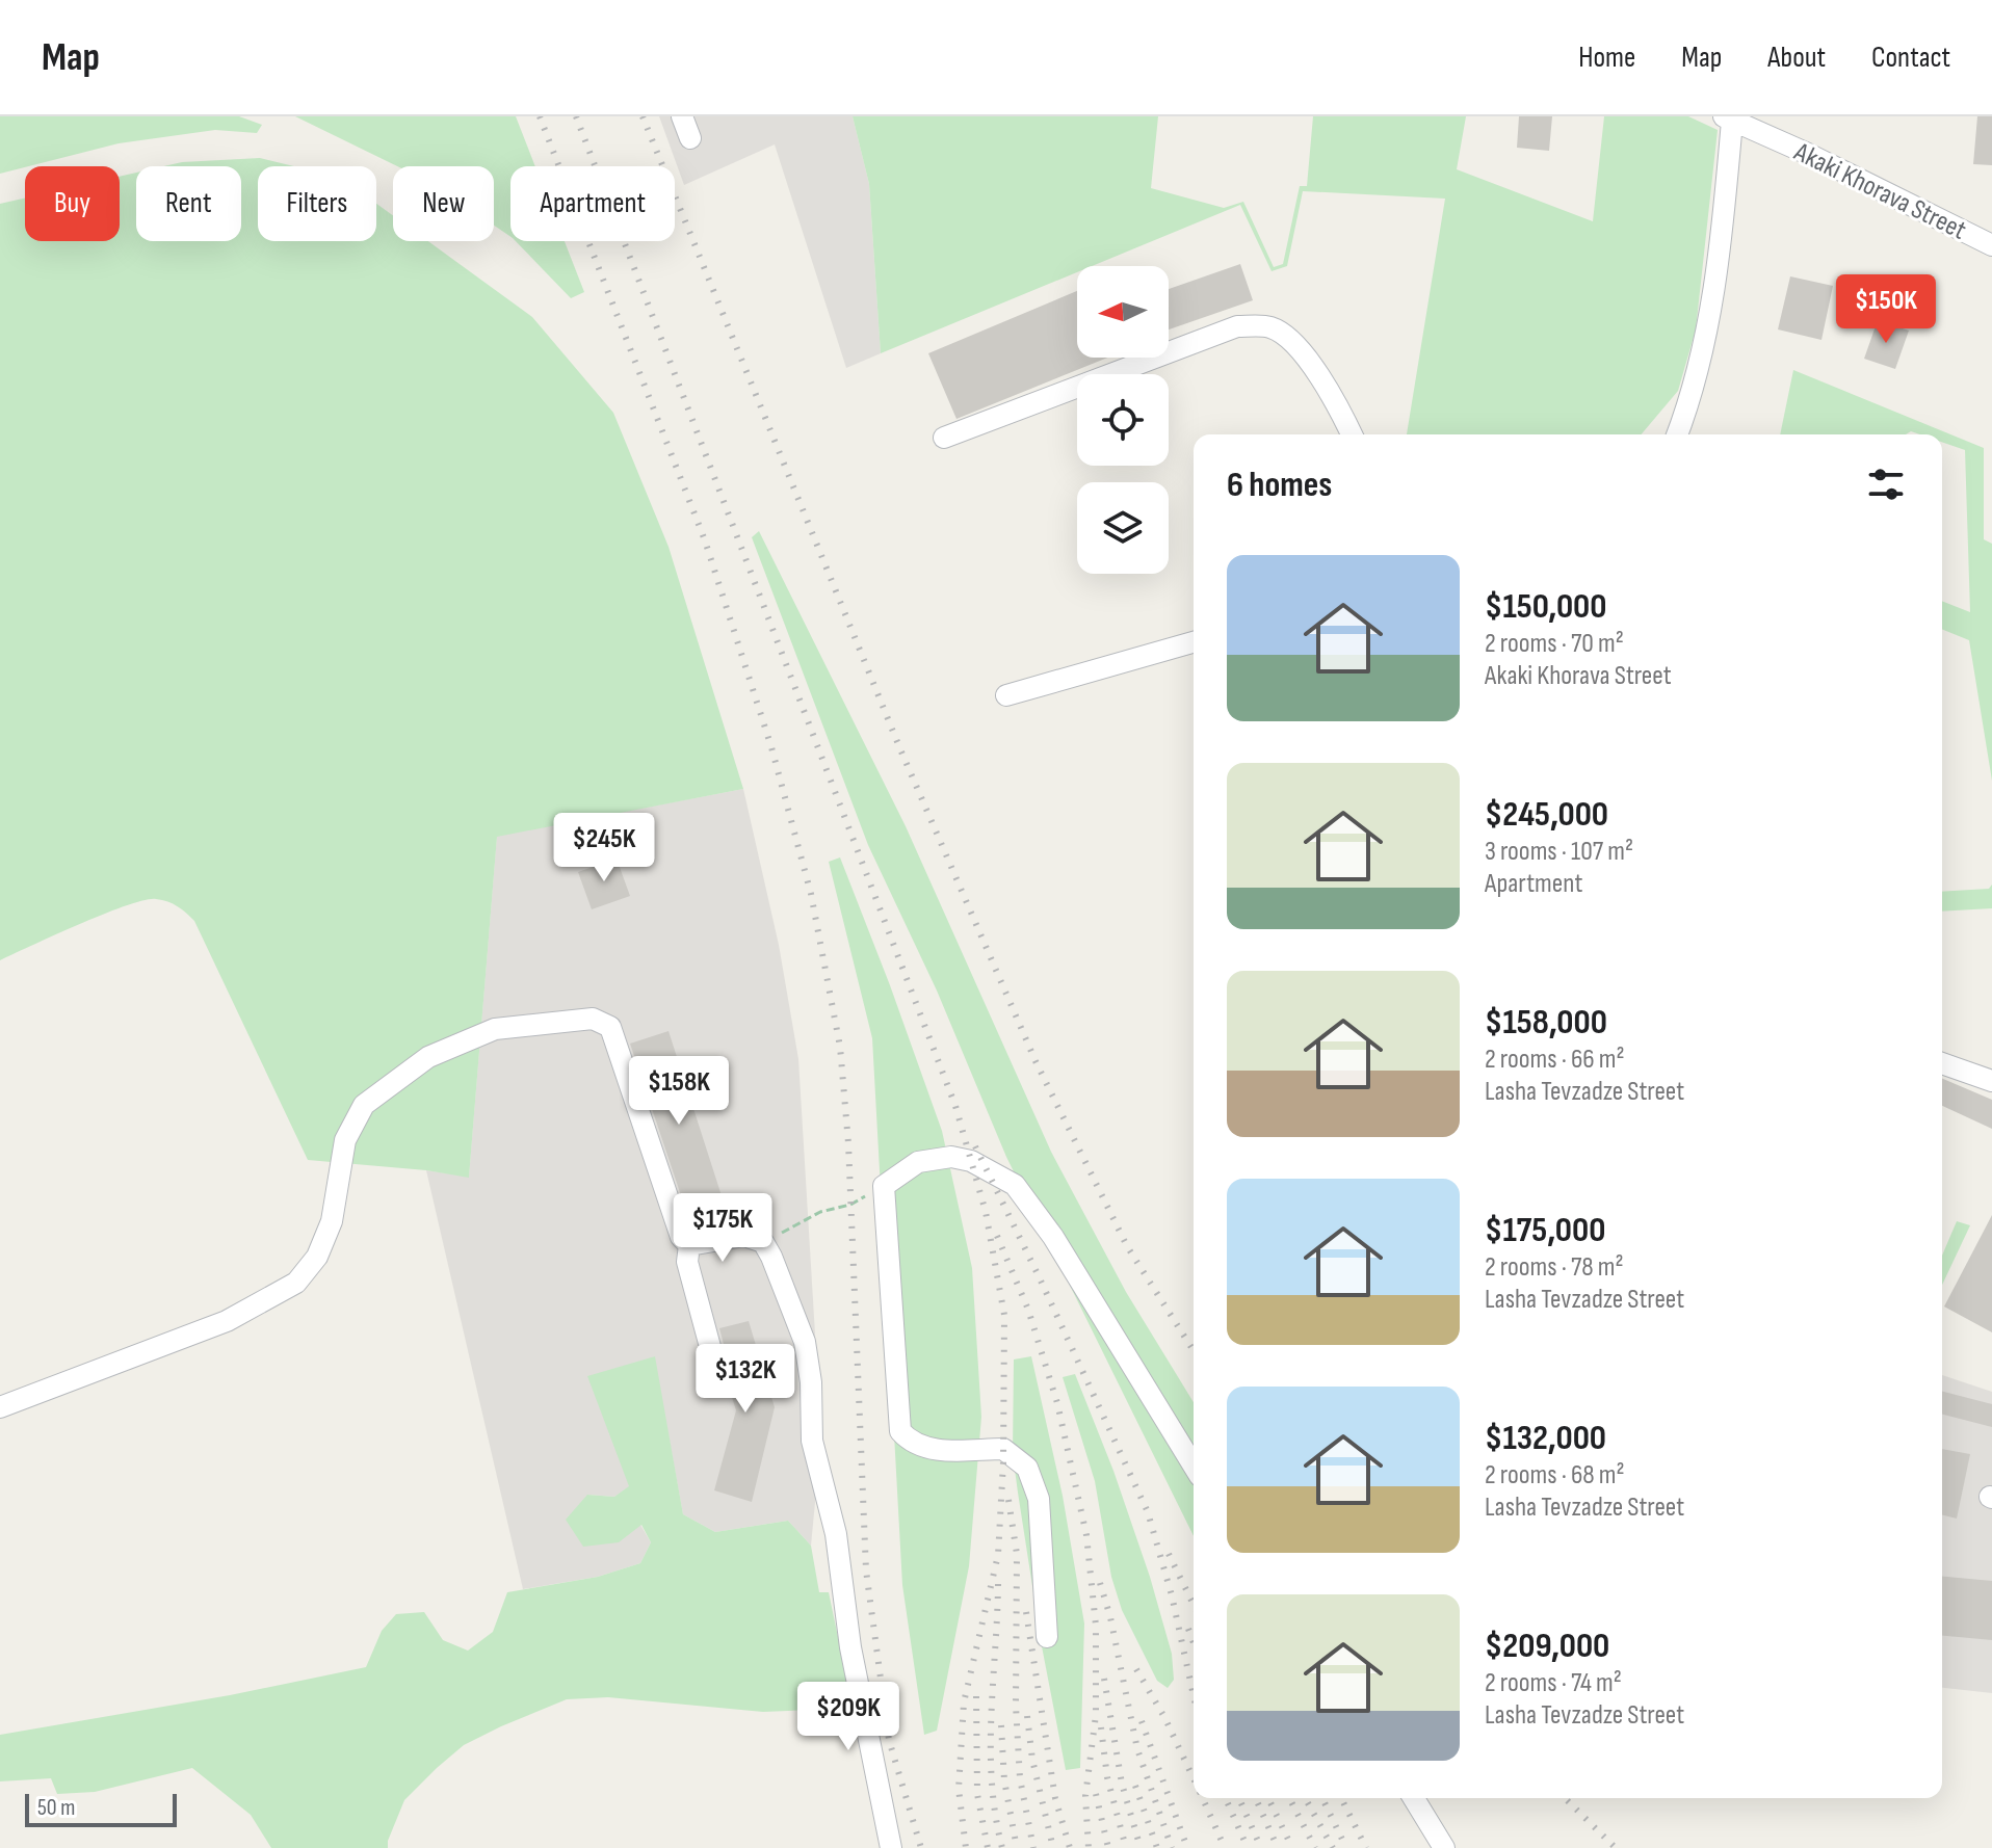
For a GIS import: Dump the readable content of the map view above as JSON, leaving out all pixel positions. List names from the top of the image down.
{
  "streets": {
    "street": ["Akaki Khorava Street"]
  },
  "scale_bar": "50 m",
  "north": "left",
  "page": {
    "header": "Map",
    "nav": [
      "Home",
      "Map",
      "About",
      "Contact"
    ],
    "chip": [
      "Buy",
      "Rent",
      "Filters",
      "New",
      "Apartment"
    ],
    "price": [
      "$150K",
      "$245K",
      "$158K",
      "$175K",
      "$132K",
      "$209K"
    ],
    "heading": "6 homes",
    "list": [
      {
        "name": "$150,000",
        "note": "2 rooms · 70 m² · Akaki Khorava Street"
      },
      {
        "name": "$245,000",
        "note": "3 rooms · 107 m² · Apartment"
      },
      {
        "name": "$158,000",
        "note": "2 rooms · 66 m² · Lasha Tevzadze Street"
      },
      {
        "name": "$175,000",
        "note": "2 rooms · 78 m² · Lasha Tevzadze Street"
      },
      {
        "name": "$132,000",
        "note": "2 rooms · 68 m² · Lasha Tevzadze Street"
      },
      {
        "name": "$209,000",
        "note": "2 rooms · 74 m² · Lasha Tevzadze Street"
      }
    ],
    "scale": "50 m"
  }
}
